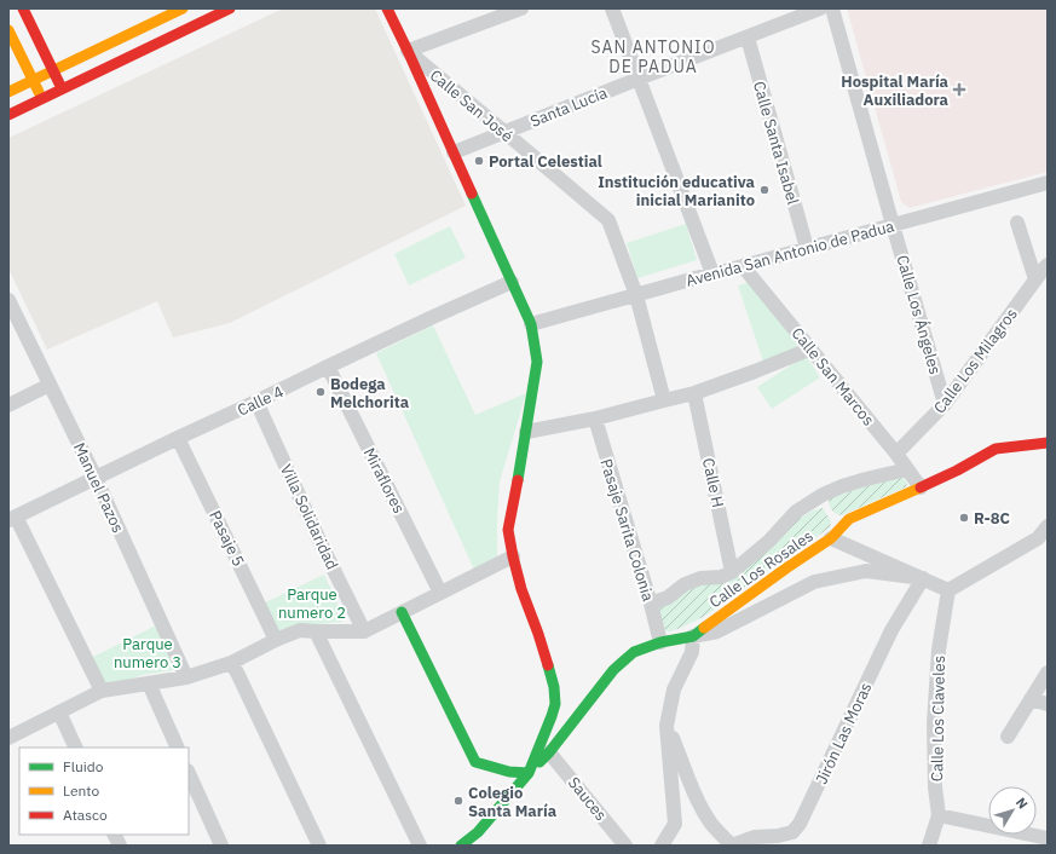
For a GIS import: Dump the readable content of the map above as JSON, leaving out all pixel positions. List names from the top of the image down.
{
  "streets": {
    "street": [
      "Calle San José",
      "Santa Lucía",
      "Calle Santa Isabel",
      "Avenida San Antonio de Padua",
      "Calle Los Ángeles",
      "Calle Los Milagros",
      "Calle San Marcos",
      "Calle 4",
      "Miraflores",
      "Calle H",
      "Manuel Pazos",
      "Villa Solidaridad",
      "Pasaje Sarita Colonia",
      "Pasaje 5",
      "Calle Los Rosales",
      "Calle Los Claveles",
      "Jirón Las Moras",
      "Sauces"
    ]
  },
  "crossings": [
    ["Calle San José", "Santa Lucía"],
    ["Calle San José", "Avenida San Antonio de Padua"],
    ["Santa Lucía", "Calle Santa Isabel"],
    ["Calle Santa Isabel", "Avenida San Antonio de Padua"],
    ["Avenida San Antonio de Padua", "Calle Los Ángeles"],
    ["Avenida San Antonio de Padua", "Calle San Marcos"],
    ["Calle Los Ángeles", "Calle Los Milagros"],
    ["Calle Los Milagros", "Calle San Marcos"],
    ["Calle San Marcos", "Calle Los Rosales"],
    ["Calle 4", "Miraflores"],
    ["Calle 4", "Manuel Pazos"],
    ["Calle 4", "Villa Solidaridad"],
    ["Calle 4", "Pasaje 5"],
    ["Pasaje Sarita Colonia", "Calle Los Rosales"],
    ["Calle Los Rosales", "Sauces"]
  ],
  "districts": ["SAN ANTONIO DE PADUA"],
  "parks": ["Parque numero 2", "Parque numero 3"],
  "places": {
    "health": ["Hospital María Auxiliadora"],
    "other": [
      "Portal Celestial",
      "Institución educativa inicial Marianito",
      "Bodega Melchorita",
      "R-8C",
      "Colegio Santa María"
    ]
  },
  "legend": ["Fluido", "Lento", "Atasco"],
  "north": "top right"
}
